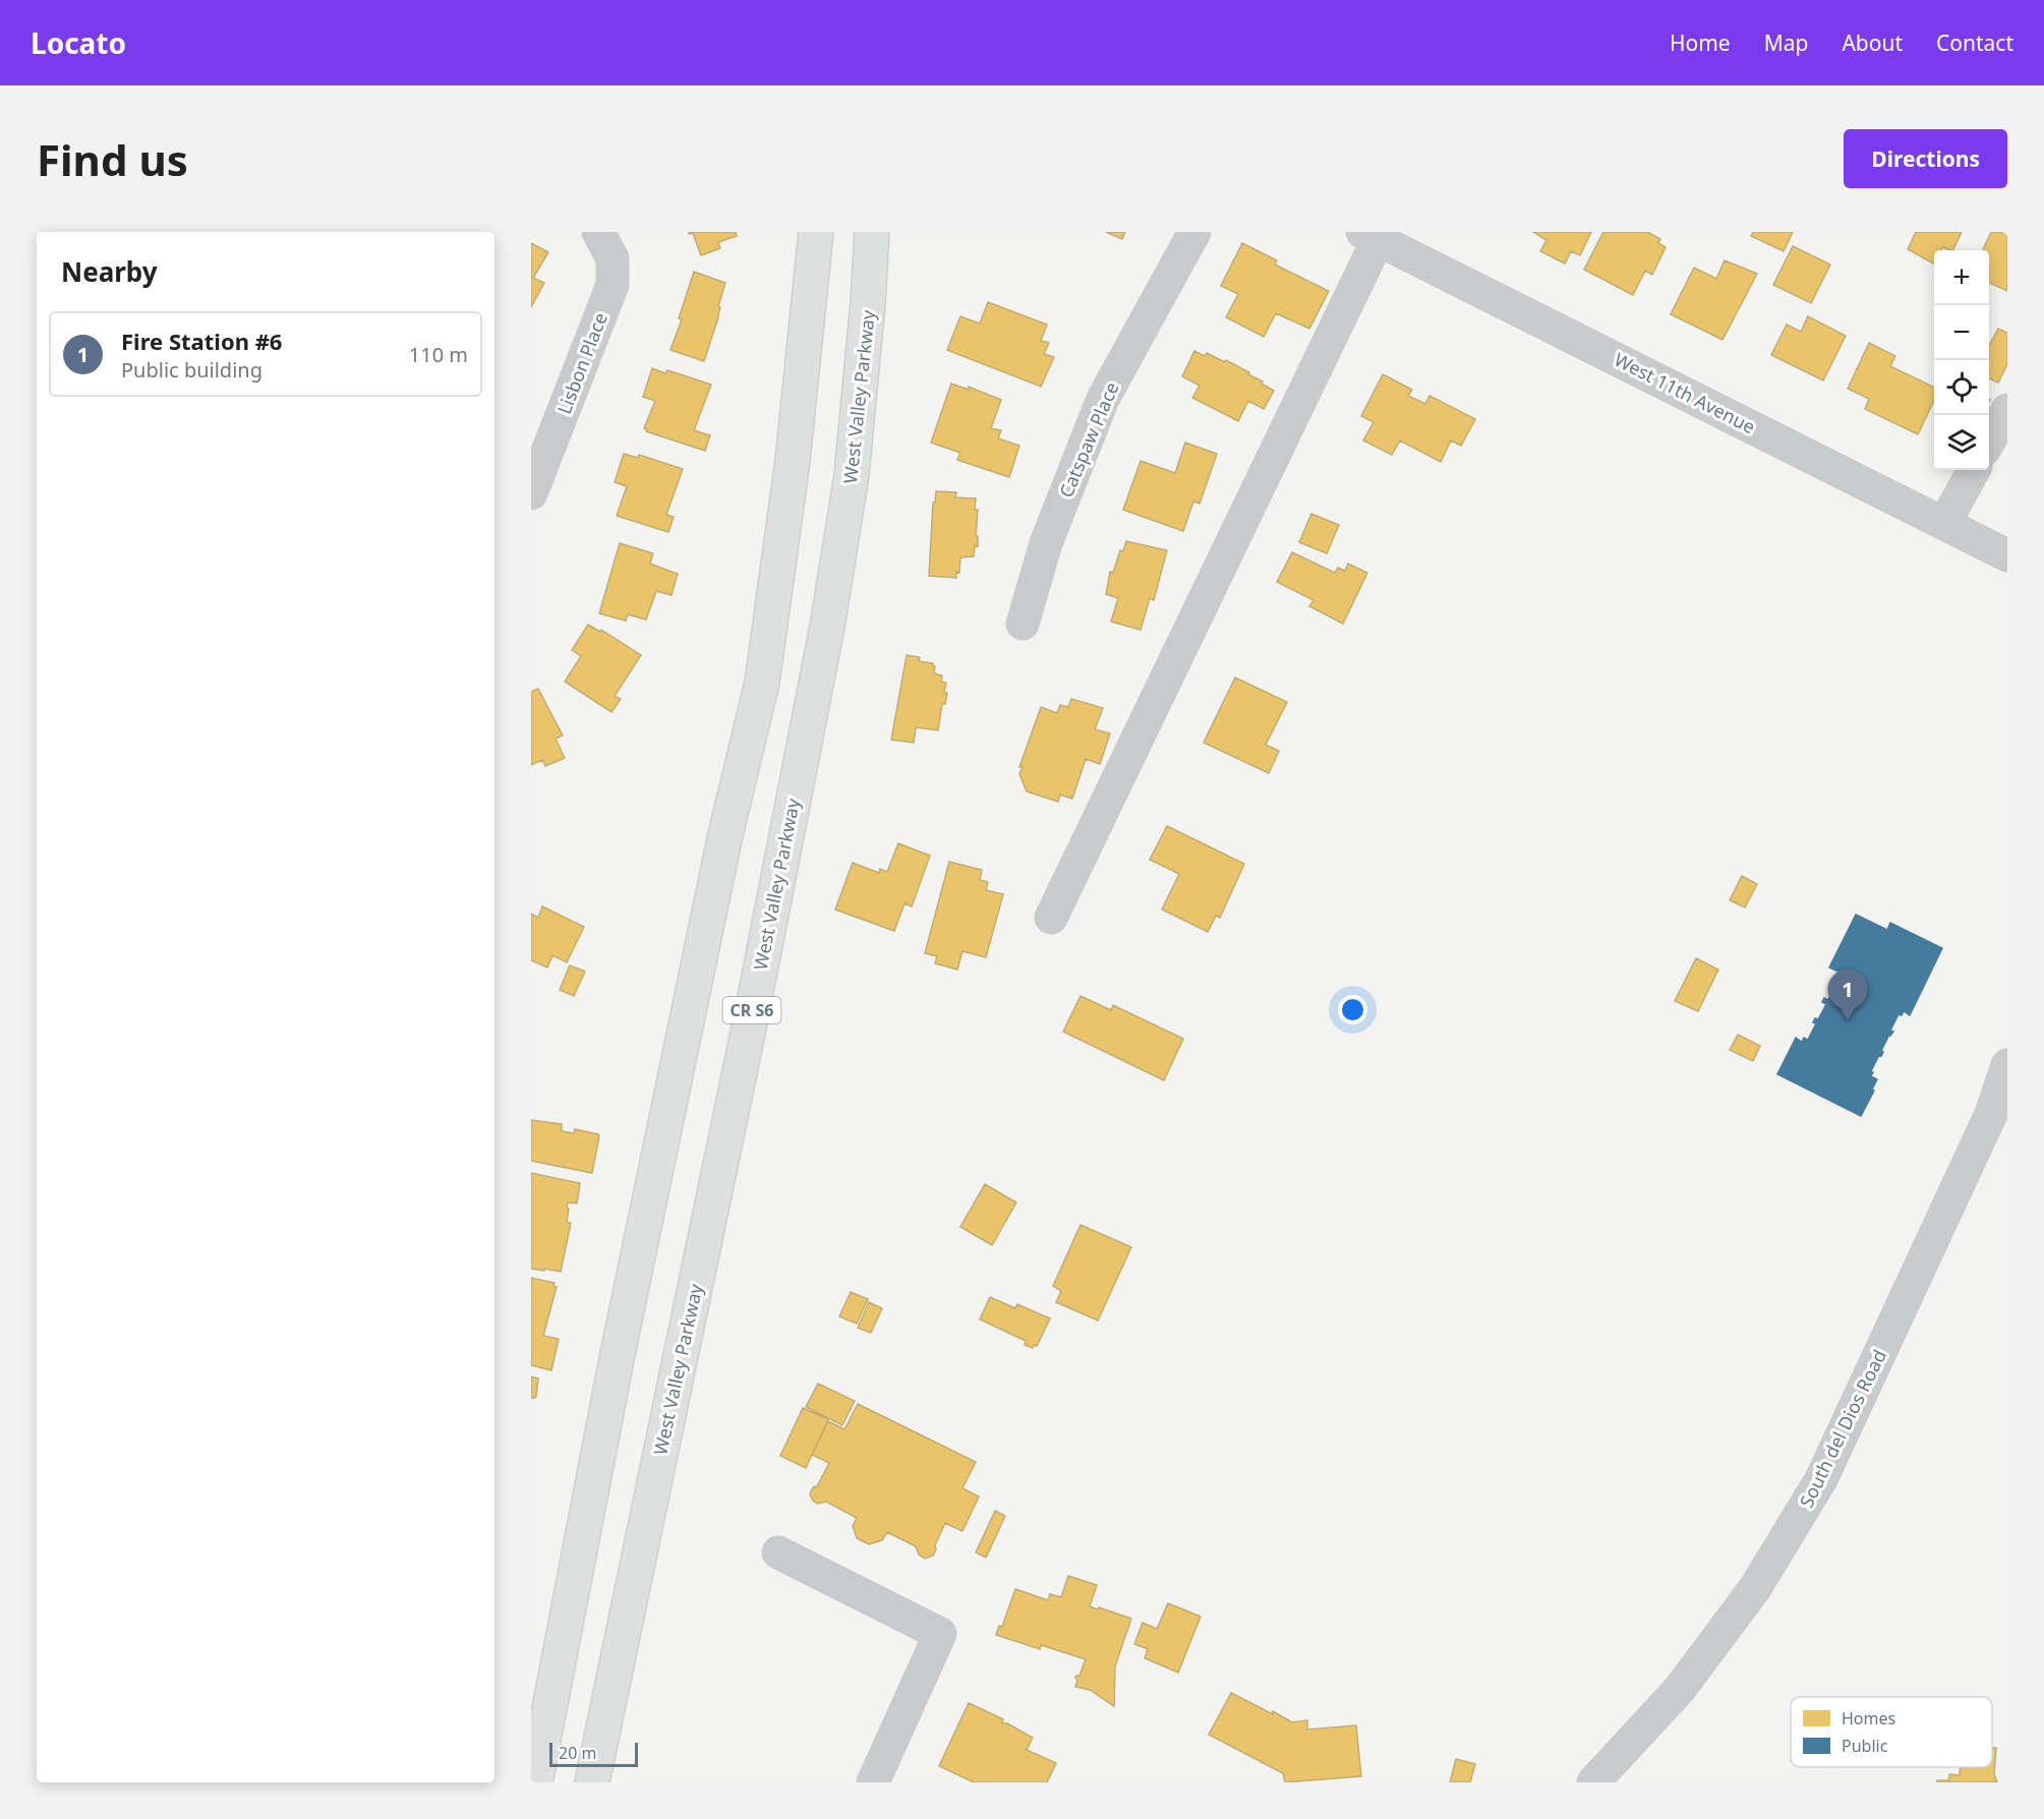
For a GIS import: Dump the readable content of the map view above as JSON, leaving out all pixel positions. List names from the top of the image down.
{
  "streets": {
    "main road": ["West Valley Parkway", "CR S6"],
    "street": [
      "Lisbon Place",
      "West 11th Avenue",
      "Catspaw Place",
      "South del Dios Road"
    ]
  },
  "legend": ["Homes", "Public"],
  "scale_bar": "20 m",
  "page": {
    "header": "Locato",
    "nav": [
      "Home",
      "Map",
      "About",
      "Contact"
    ],
    "buttons": "Directions",
    "title": "Find us",
    "heading": "Nearby",
    "map_buttons": ["+", "−"],
    "list": [
      {
        "mark": "1",
        "name": "Fire Station #6",
        "note": "Public building",
        "value": "110 m"
      }
    ],
    "pins": "1",
    "scale": "20 m"
  }
}
